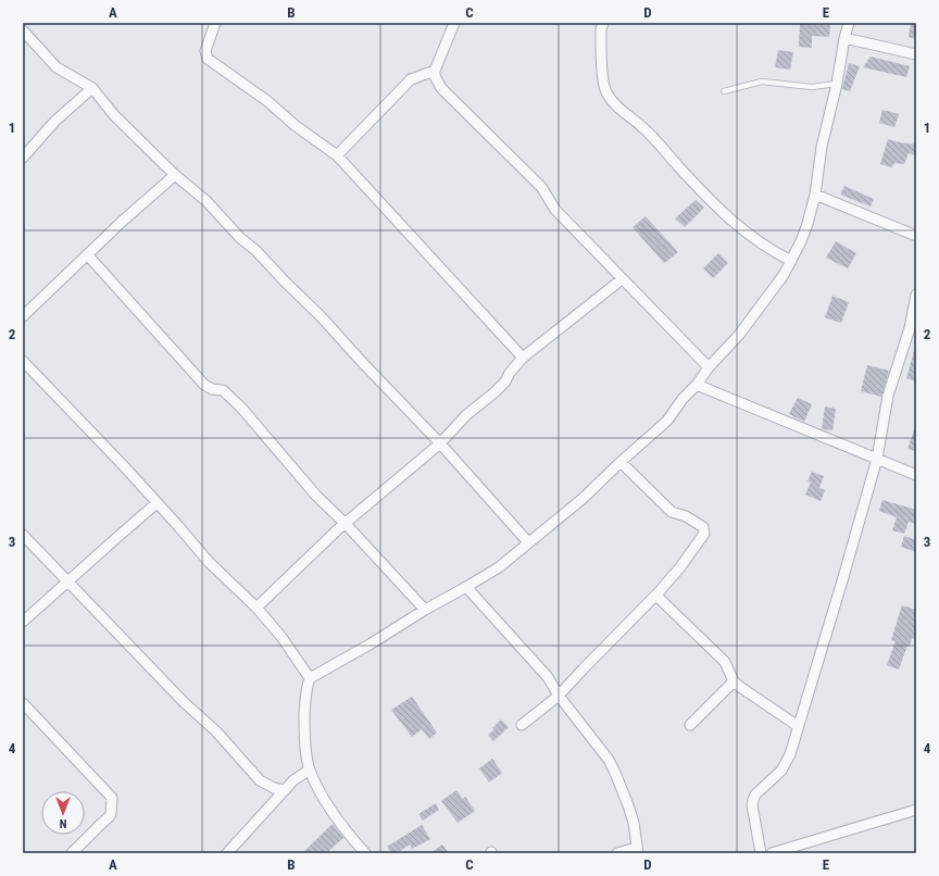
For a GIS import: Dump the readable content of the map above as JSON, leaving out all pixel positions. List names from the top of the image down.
{
  "north": "bottom",
  "grid": {
    "columns": [
      "A",
      "B",
      "C",
      "D",
      "E"
    ],
    "rows": [
      "1",
      "2",
      "3",
      "4"
    ]
  }
}
